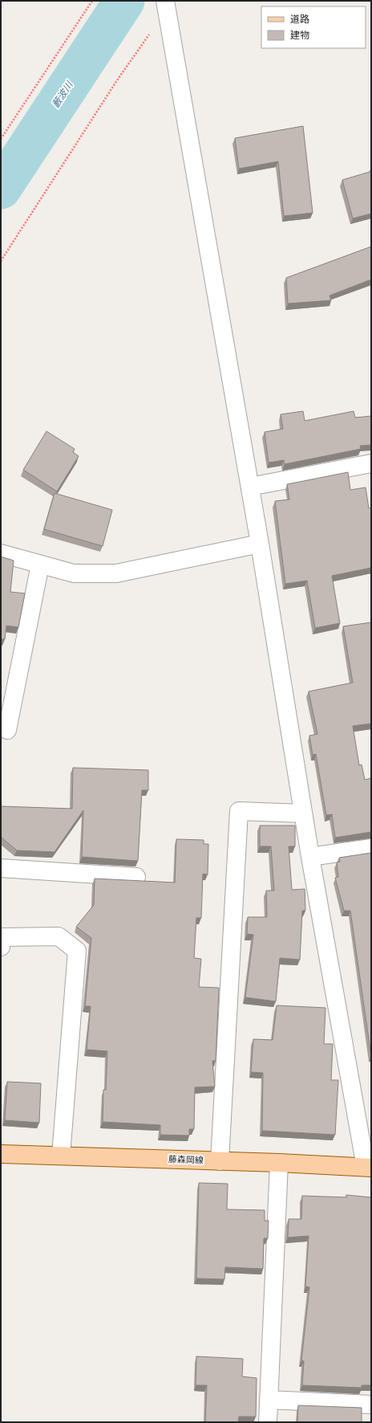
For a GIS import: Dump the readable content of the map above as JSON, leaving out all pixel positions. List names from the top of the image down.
{
  "streets": {
    "main road": ["藤森岡線"]
  },
  "water": ["藪波川"],
  "legend": ["道路", "建物"]
}
